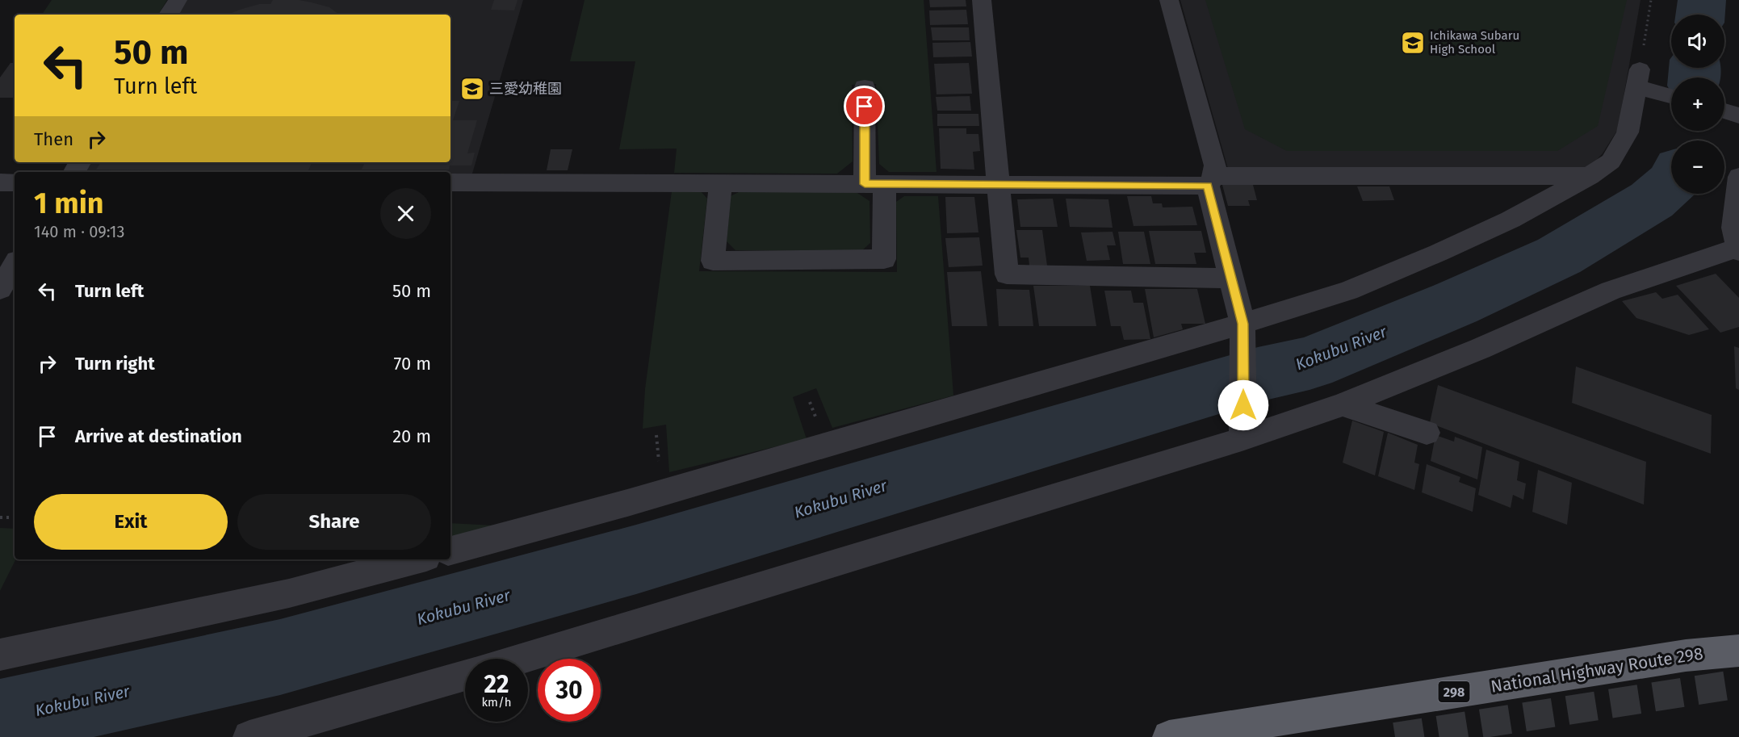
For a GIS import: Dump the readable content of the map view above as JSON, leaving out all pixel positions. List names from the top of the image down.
{
  "streets": {
    "highway": ["National Highway Route 298", "298"]
  },
  "water": ["Kokubu River"],
  "places": {
    "school or university": ["Ichikawa Subaru High School", "三愛幼稚園"]
  },
  "page": {
    "map_buttons": ["+", "−"],
    "turn": ["50 m", "Turn left"],
    "then": "Then",
    "heading": ["1 min", "140 m · 09:13"],
    "list": [
      {
        "name": "Turn left",
        "value": "50 m"
      },
      {
        "name": "Turn right",
        "value": "70 m"
      },
      {
        "name": "Arrive at destination",
        "value": "20 m"
      }
    ],
    "buttons": ["Exit", "Share"],
    "speed": "22 km/h",
    "limit": "30"
  }
}
